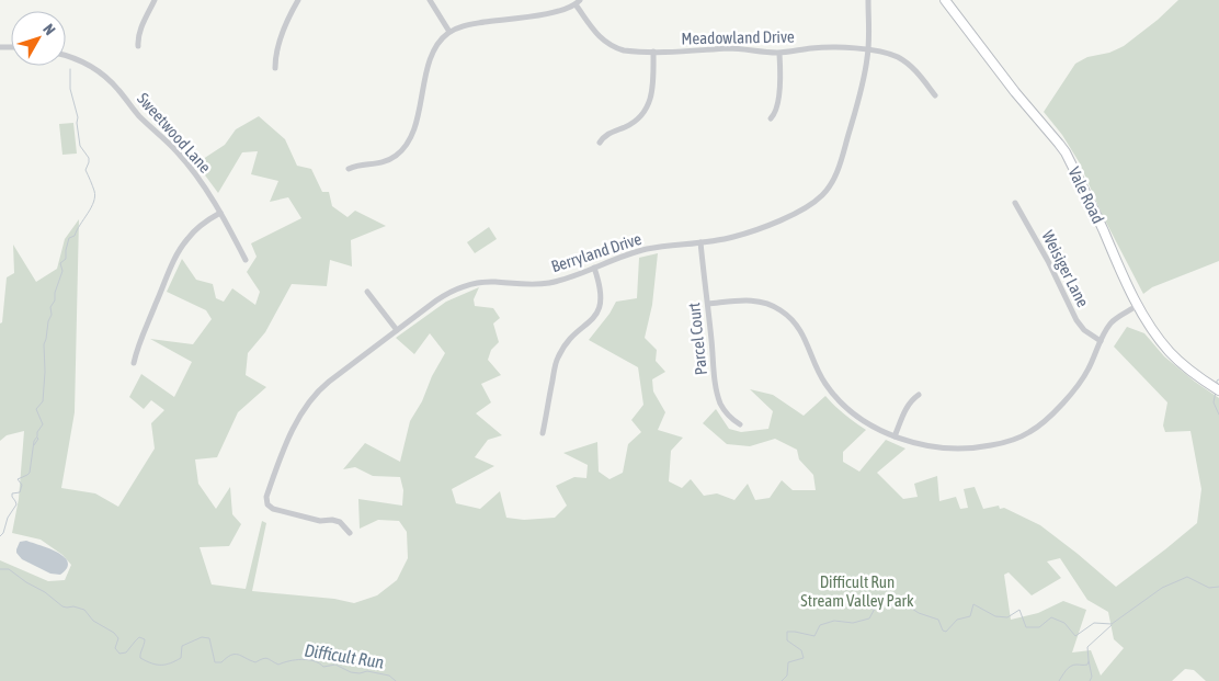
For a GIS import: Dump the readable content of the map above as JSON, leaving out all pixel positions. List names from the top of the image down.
{
  "streets": {
    "main road": ["Vale Road"],
    "street": [
      "Meadowland Drive",
      "Sweetwood Lane",
      "Berryland Drive",
      "Weisiger Lane",
      "Parcel Court"
    ]
  },
  "crossings": [
    ["Meadowland Drive", "Berryland Drive"],
    ["Berryland Drive", "Parcel Court"]
  ],
  "water": ["Difficult Run"],
  "parks": ["Difficult Run Stream Valley Park"],
  "north": "top right"
}
